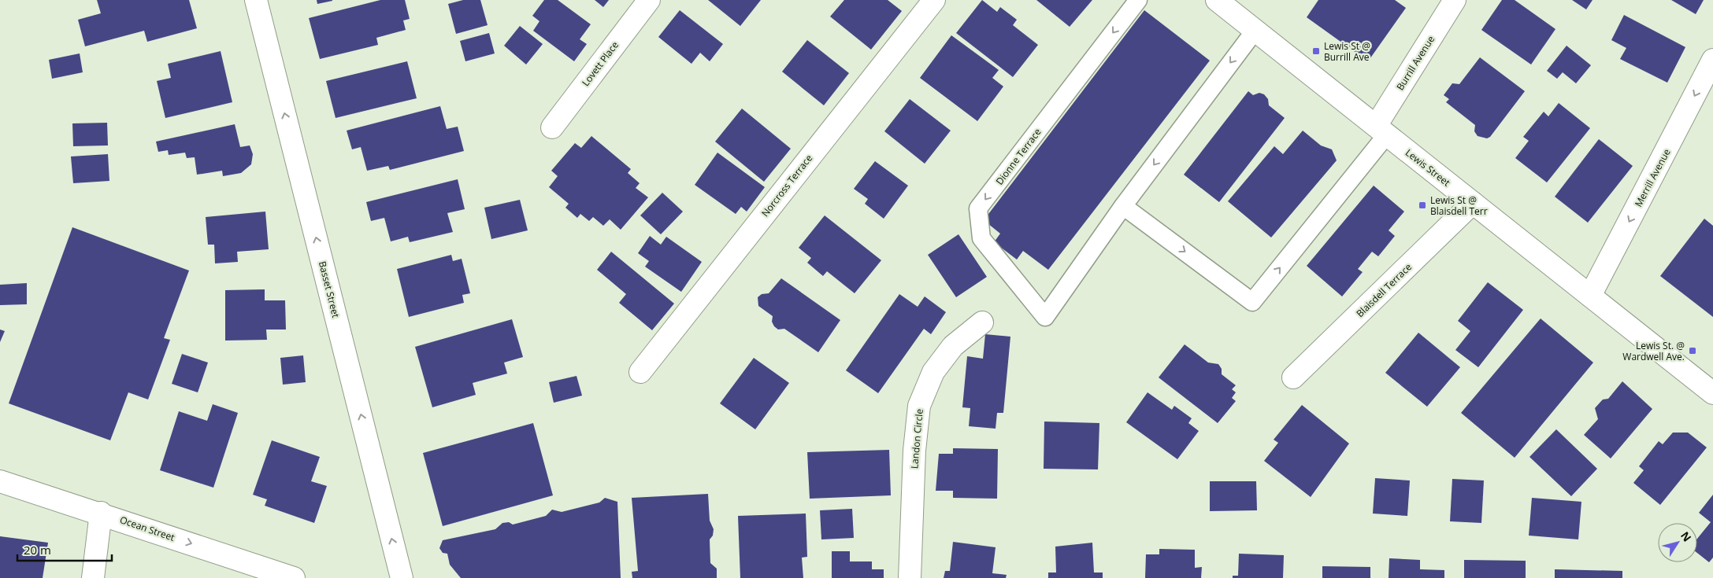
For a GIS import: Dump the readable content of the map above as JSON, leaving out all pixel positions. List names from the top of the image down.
{
  "streets": {
    "street": [
      "Burrill Avenue",
      "Lovett Place",
      "Lewis Street",
      "Merrill Avenue",
      "Norcross Terrace",
      "Basset Street",
      "Blaisdell Terrace",
      "Landon Circle",
      "Ocean Street"
    ],
    "lane": ["Dionne Terrace"]
  },
  "crossings": [
    ["Burrill Avenue", "Lewis Street"],
    ["Lewis Street", "Merrill Avenue"],
    ["Lewis Street", "Blaisdell Terrace"]
  ],
  "one_way": ["Merrill Avenue", "Basset Street", "Ocean Street"],
  "places": {
    "transit": ["Lewis St @ Burrill Ave", "Lewis St @ Blaisdell Terr", "Lewis St. @ Wardwell Ave."]
  },
  "scale_bar": "20 m",
  "north": "top right"
}
